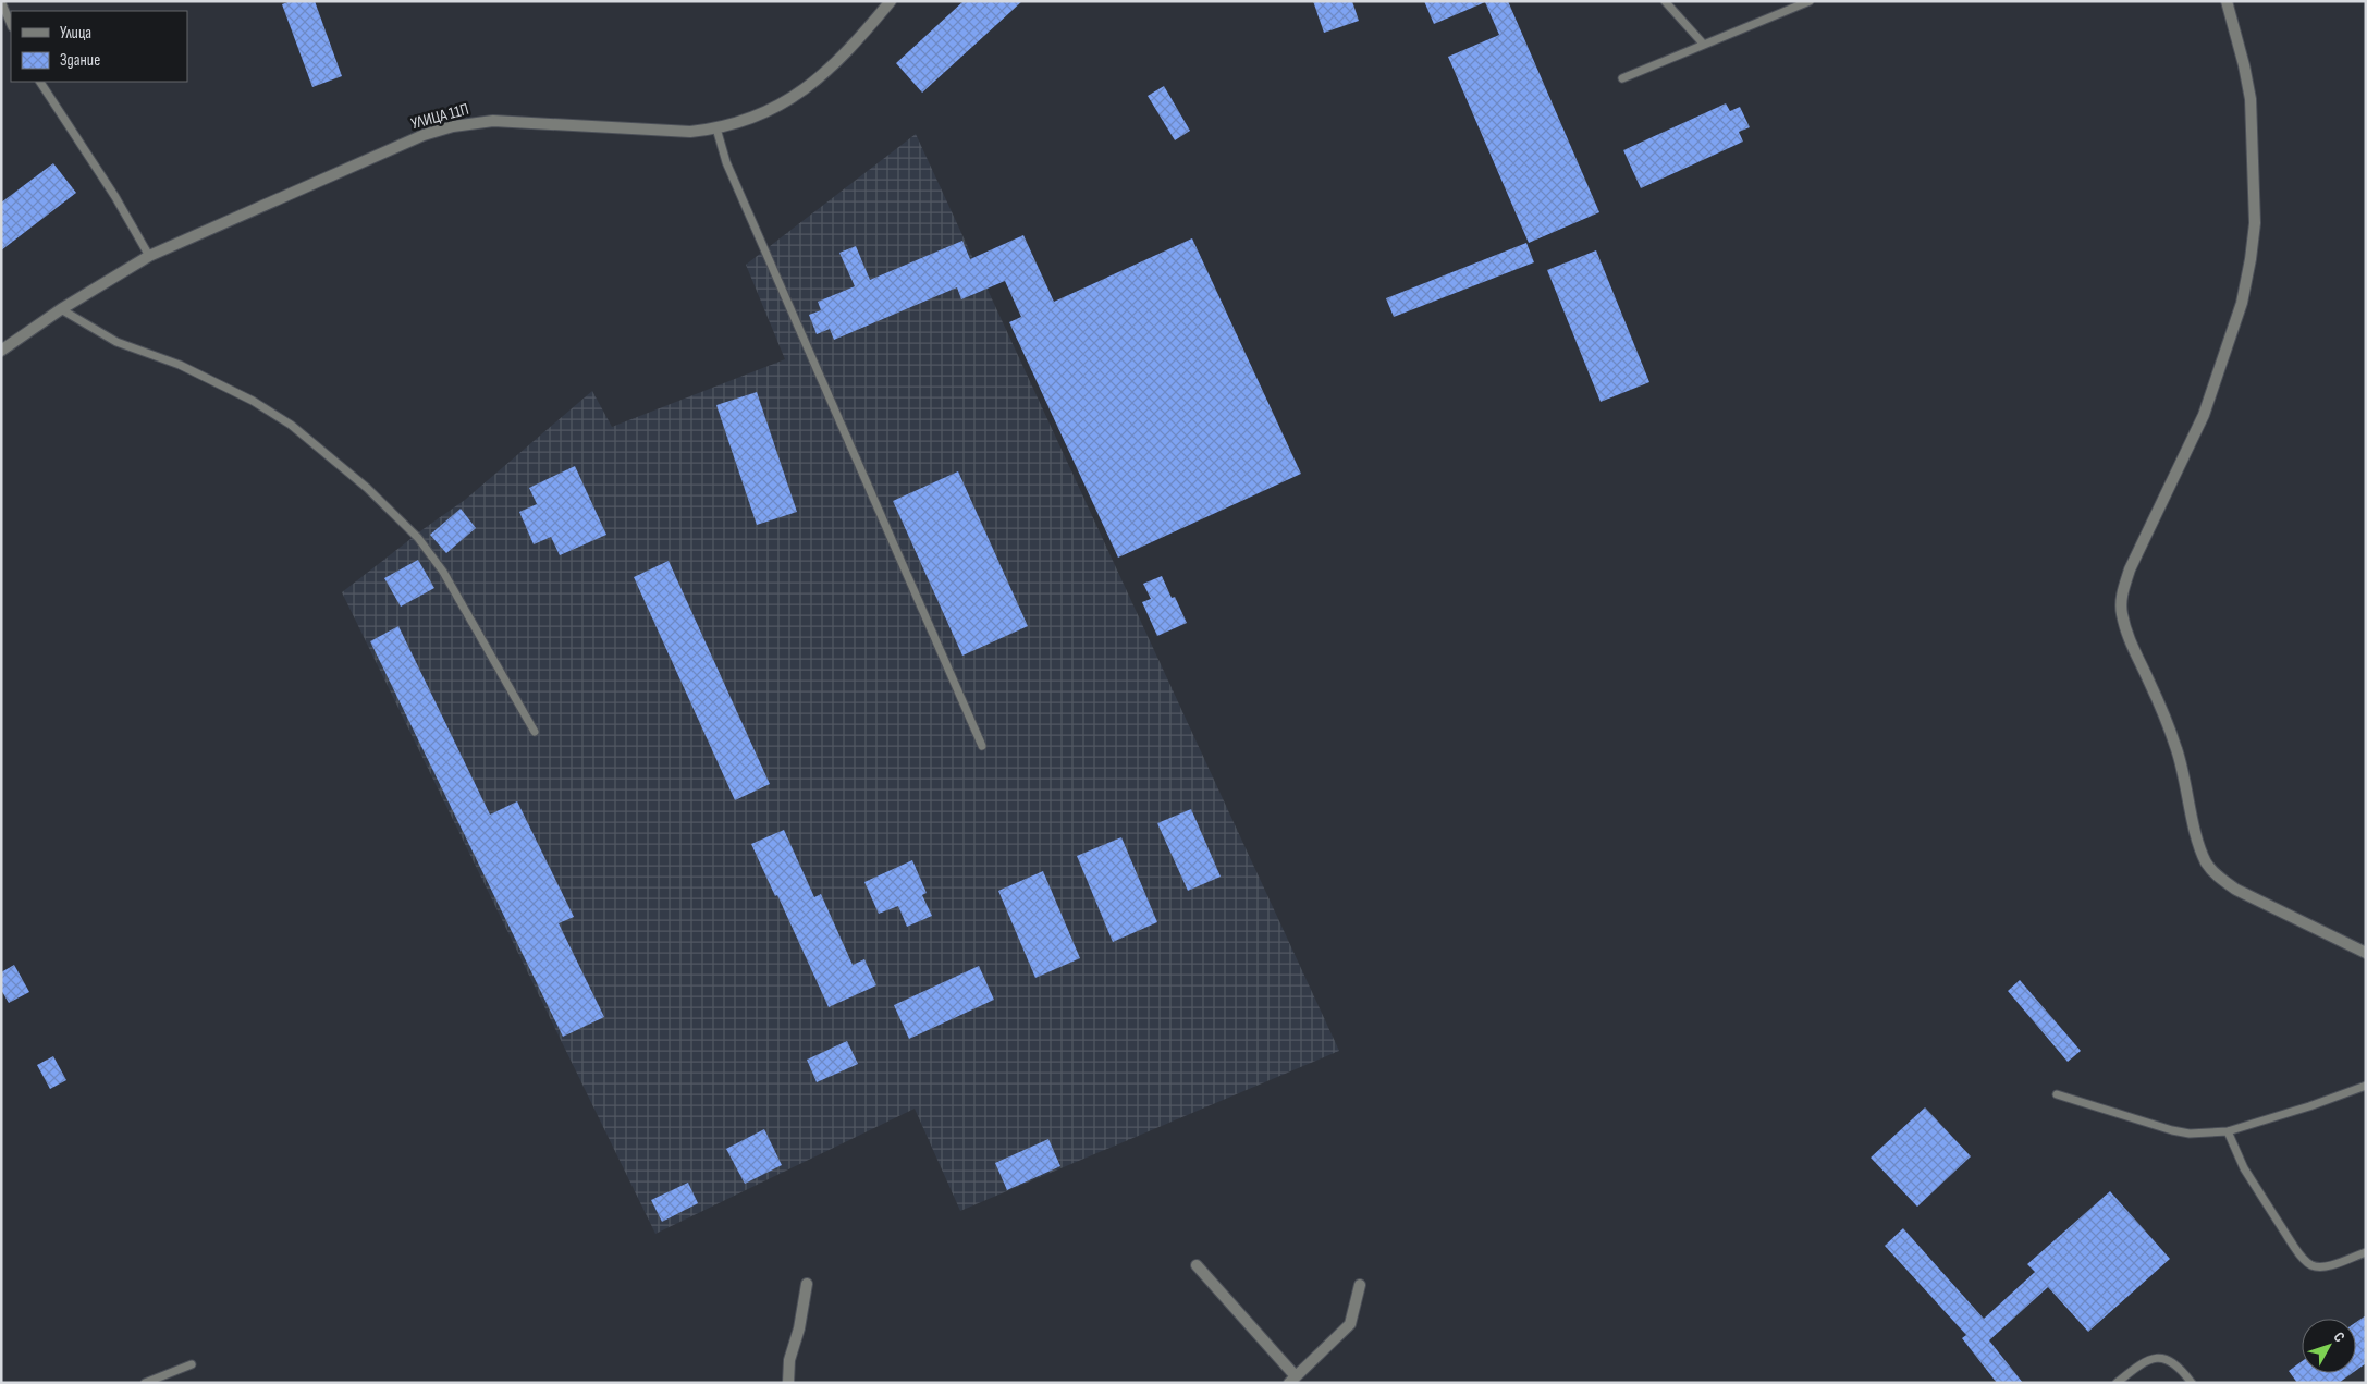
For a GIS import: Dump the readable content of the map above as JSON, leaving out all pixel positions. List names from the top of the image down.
{
  "streets": {
    "street": ["УЛИЦА 11П"]
  },
  "legend": ["Улица", "Здание"],
  "north": "top right"
}
